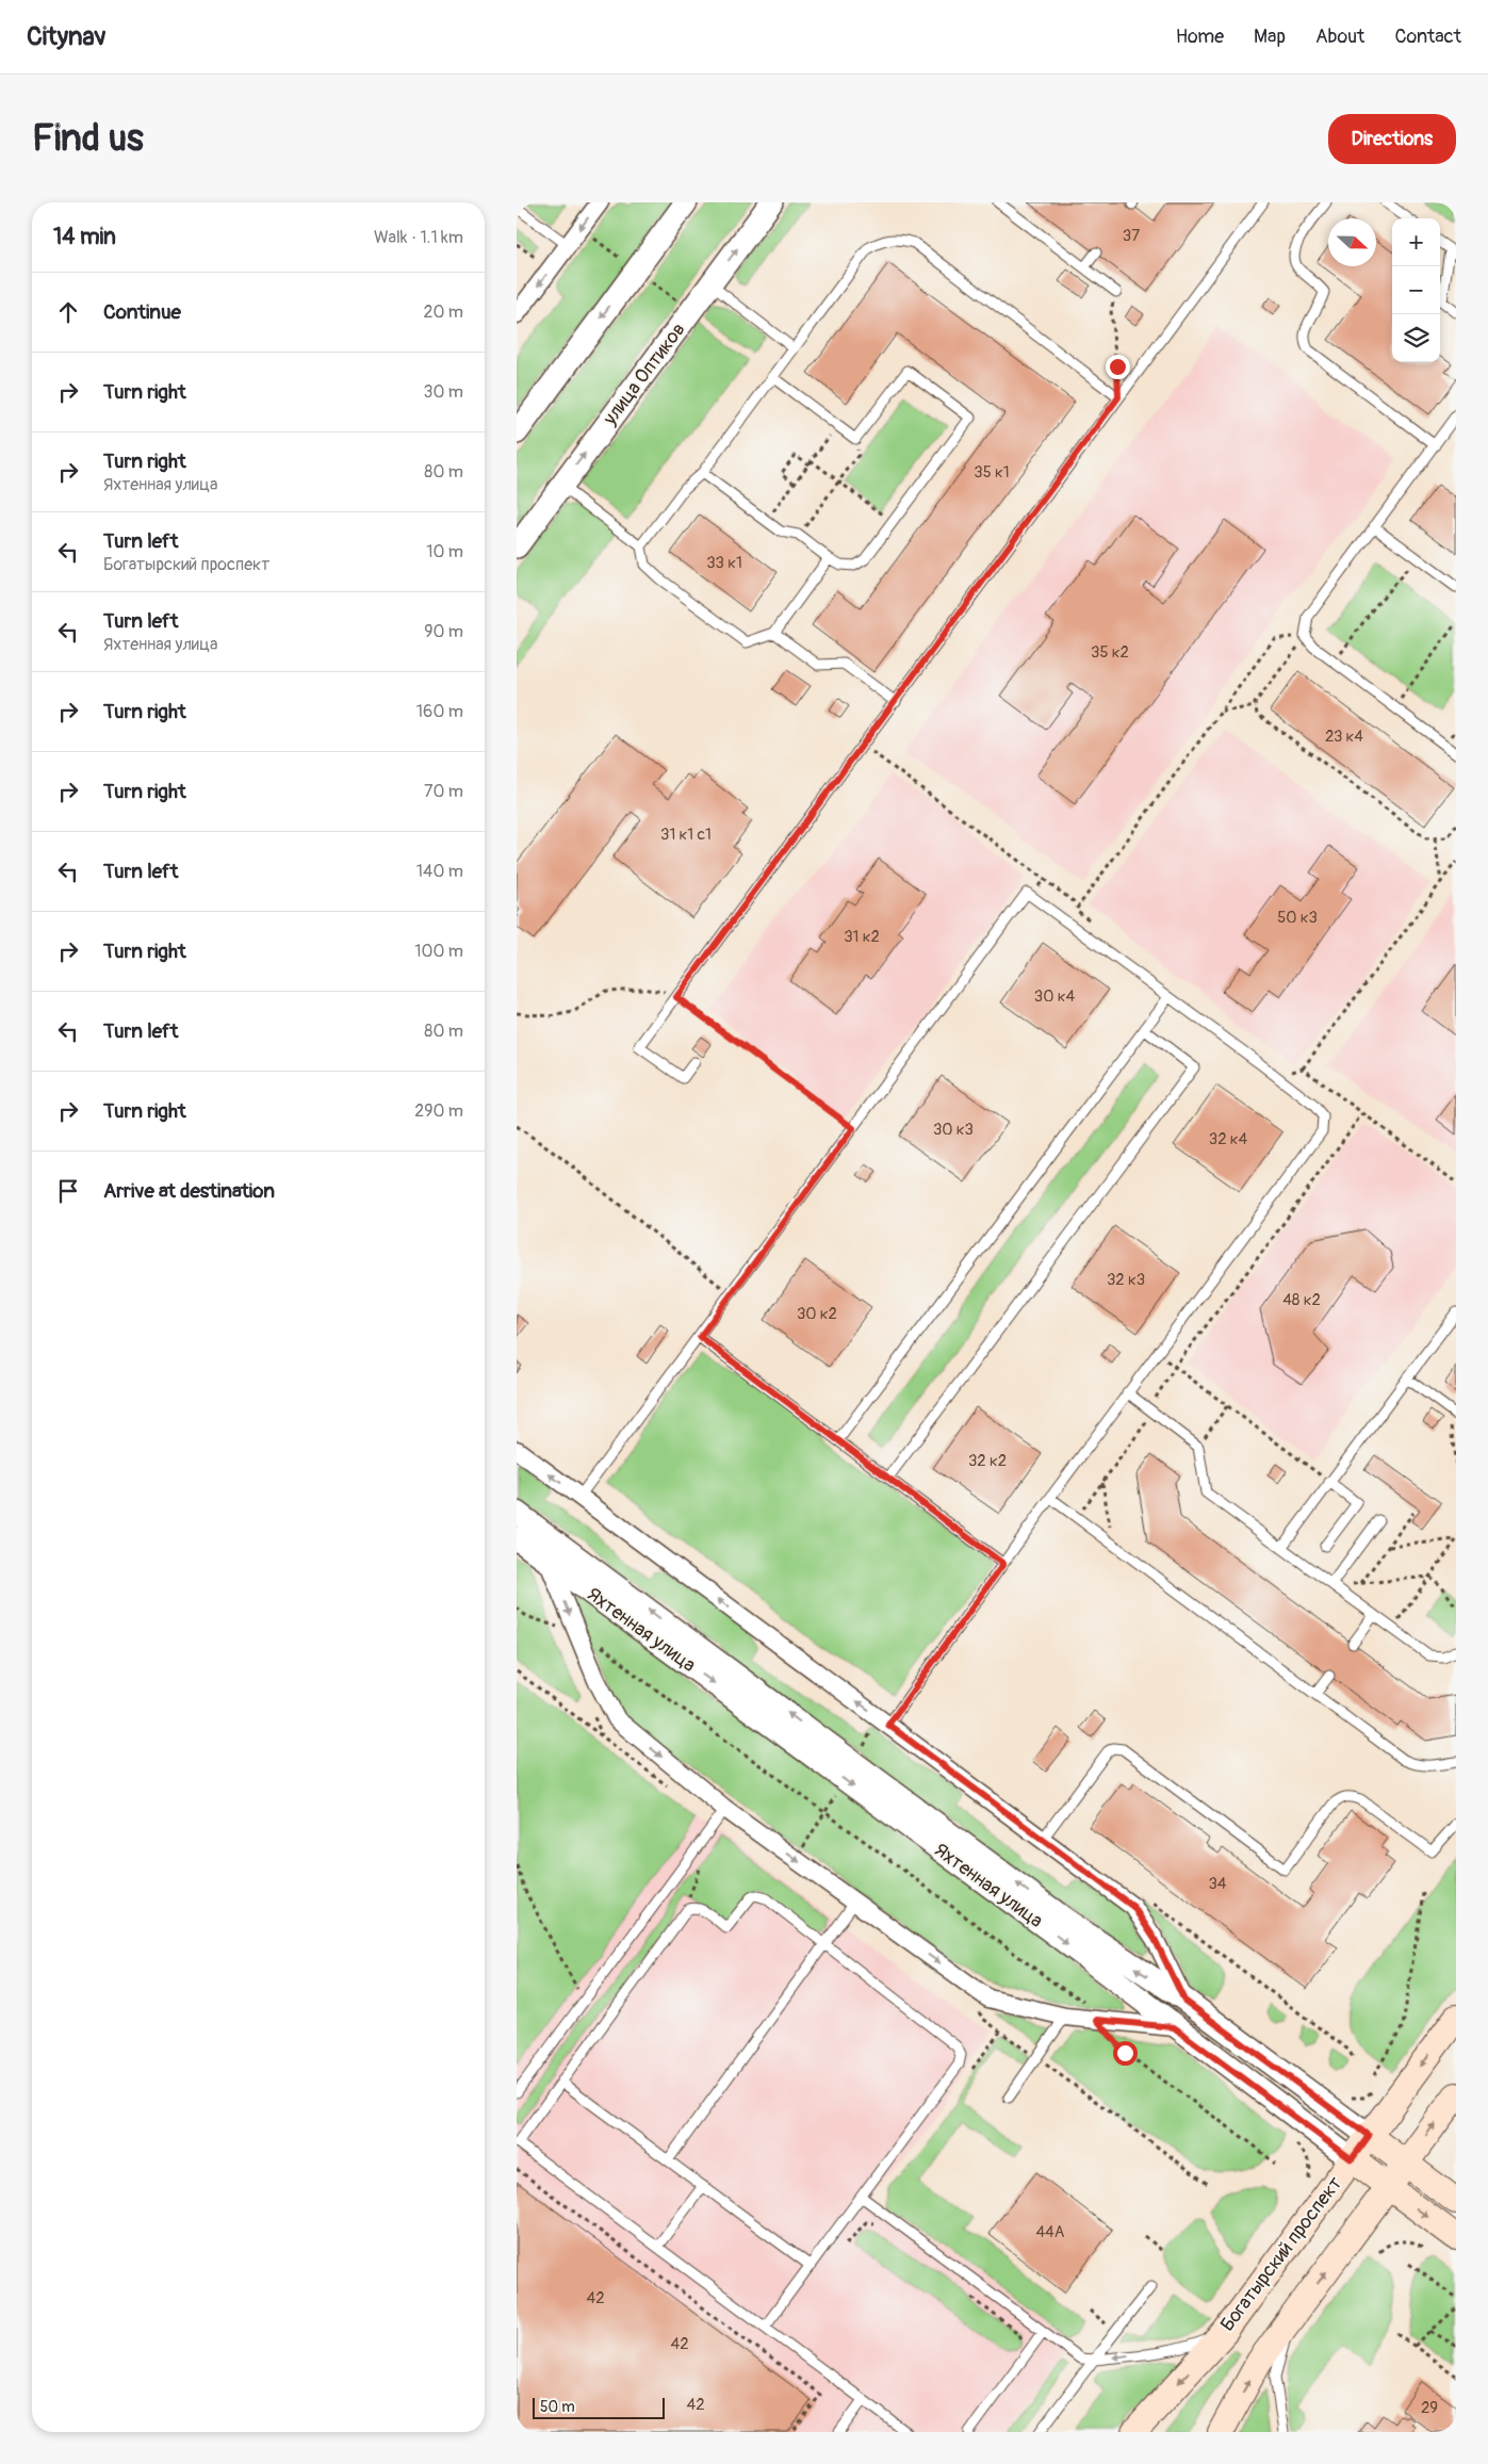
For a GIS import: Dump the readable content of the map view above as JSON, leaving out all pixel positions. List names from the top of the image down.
{
  "streets": {
    "main road": ["Яхтенная улица", "Богатырский проспект"],
    "street": ["улица Оптиков"]
  },
  "crossings": [
    ["Яхтенная улица", "Богатырский проспект"]
  ],
  "house_numbers": [
    "37",
    "35 к1",
    "33 к1",
    "35 к2",
    "23 к4",
    "31 к1 с1",
    "50 к3",
    "31 к2",
    "30 к4",
    "30 к3",
    "32 к4",
    "32 к3",
    "48 к2",
    "30 к2",
    "32 к2",
    "34",
    "44А",
    "42",
    "42",
    "42",
    "29"
  ],
  "scale_bar": "50 m",
  "north": "right",
  "page": {
    "header": "Citynav",
    "nav": [
      "Home",
      "Map",
      "About",
      "Contact"
    ],
    "buttons": "Directions",
    "title": "Find us",
    "heading": ["14 min", "Walk · 1.1 km"],
    "map_buttons": ["+", "−"],
    "list": [
      ["Continue", "20 m"],
      ["Turn right", "30 m"],
      ["Turn right", "Яхтенная улица", "80 m"],
      ["Turn left", "Богатырский проспект", "10 m"],
      ["Turn left", "Яхтенная улица", "90 m"],
      ["Turn right", "160 m"],
      ["Turn right", "70 m"],
      ["Turn left", "140 m"],
      ["Turn right", "100 m"],
      ["Turn left", "80 m"],
      ["Turn right", "290 m"],
      "Arrive at destination"
    ],
    "scale": "50 m"
  }
}
